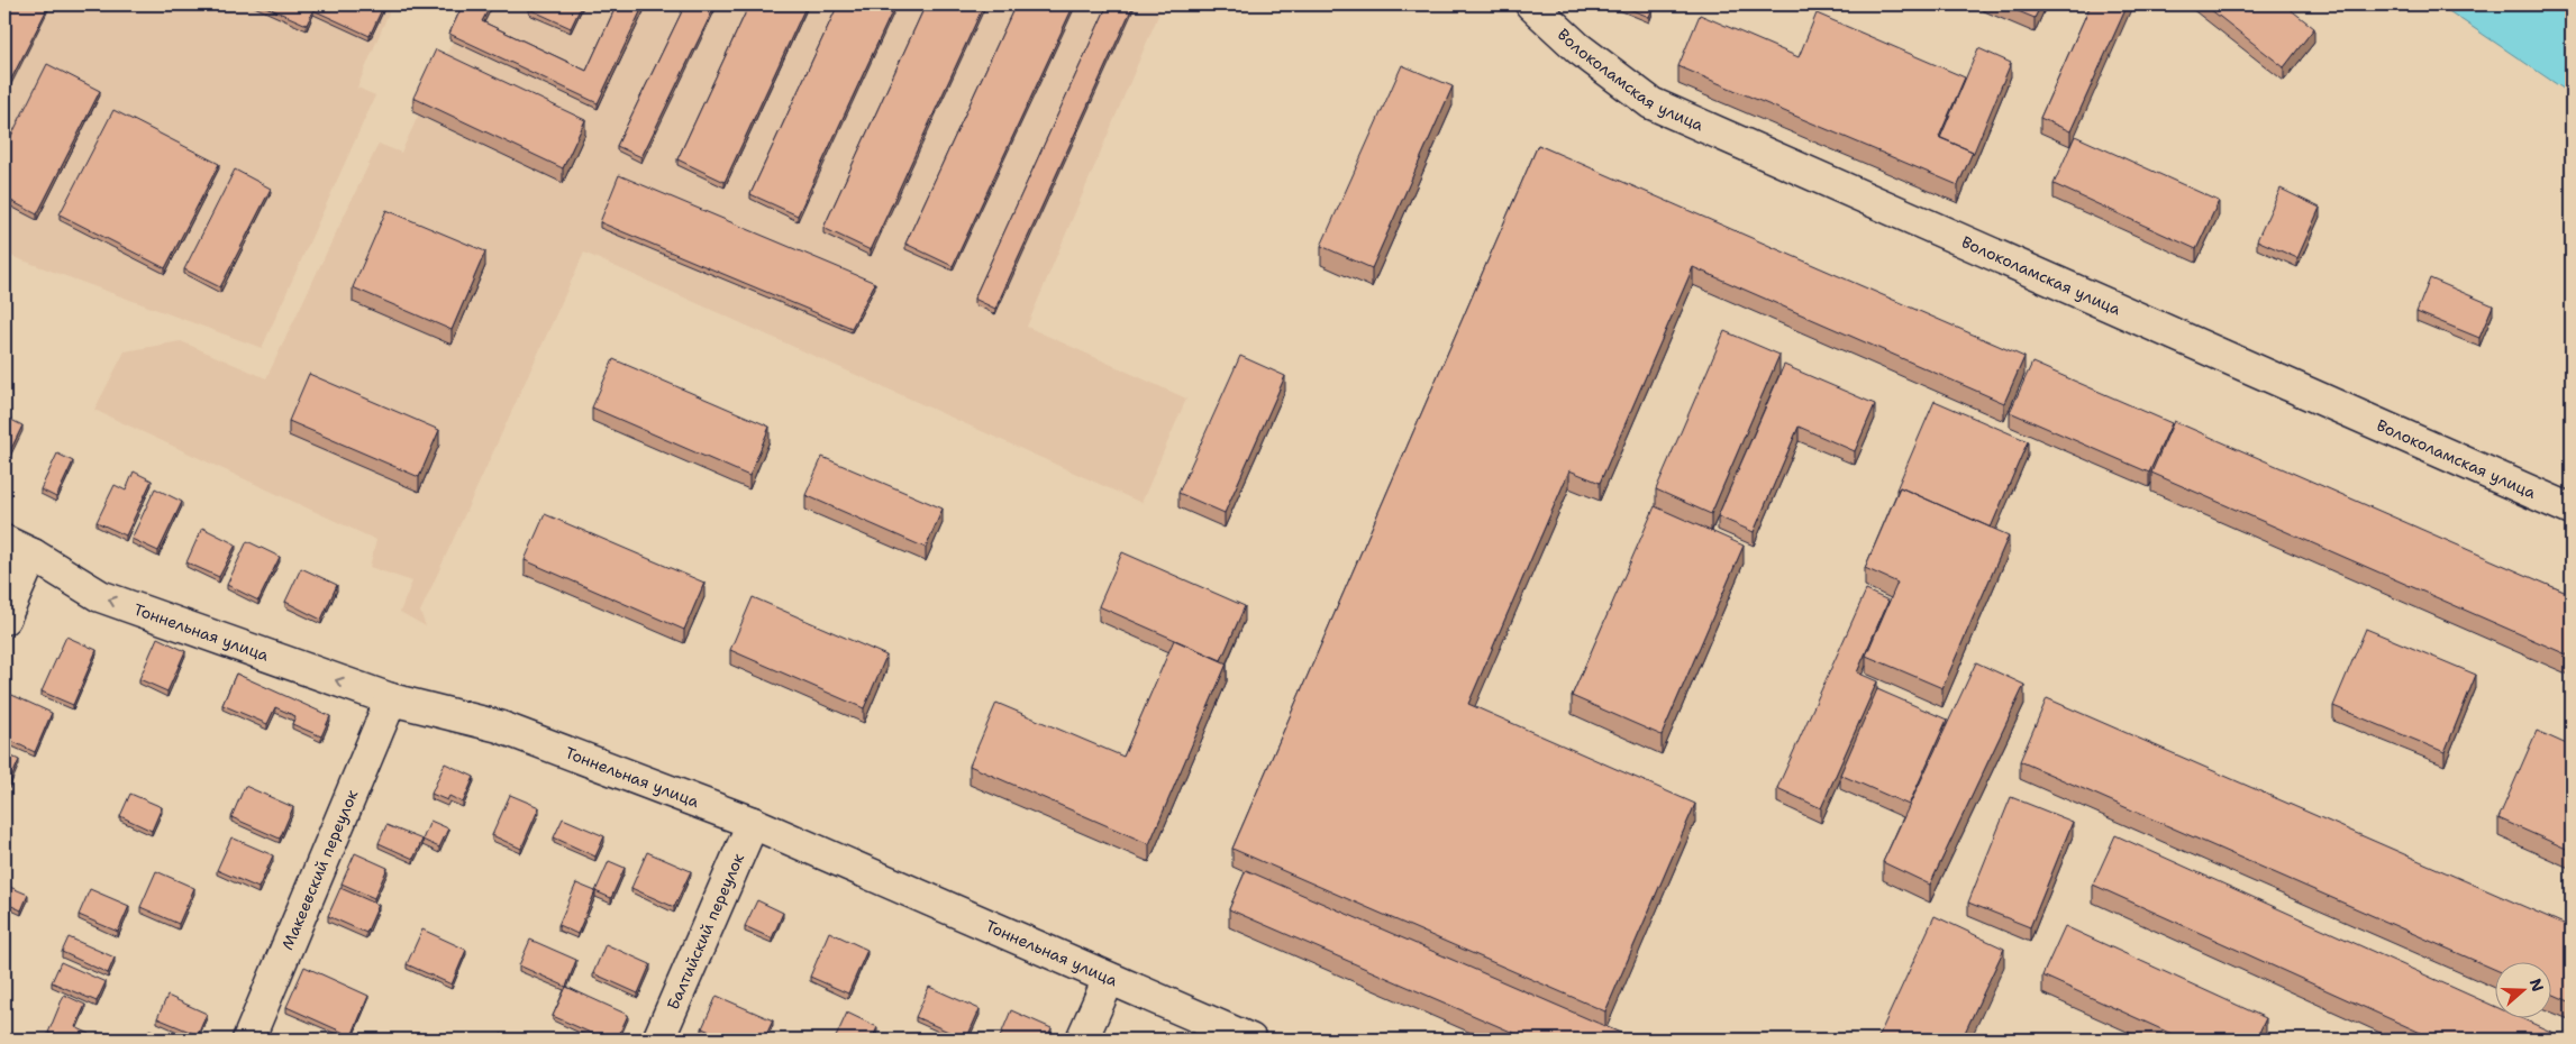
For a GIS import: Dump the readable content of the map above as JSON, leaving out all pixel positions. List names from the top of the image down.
{
  "streets": {
    "street": [
      "Волоколамская улица",
      "Тоннельная улица",
      "Макеевский переулок",
      "Балтийский переулок"
    ]
  },
  "crossings": [
    ["Тоннельная улица", "Макеевский переулок"],
    ["Тоннельная улица", "Балтийский переулок"]
  ],
  "north": "right"
}
